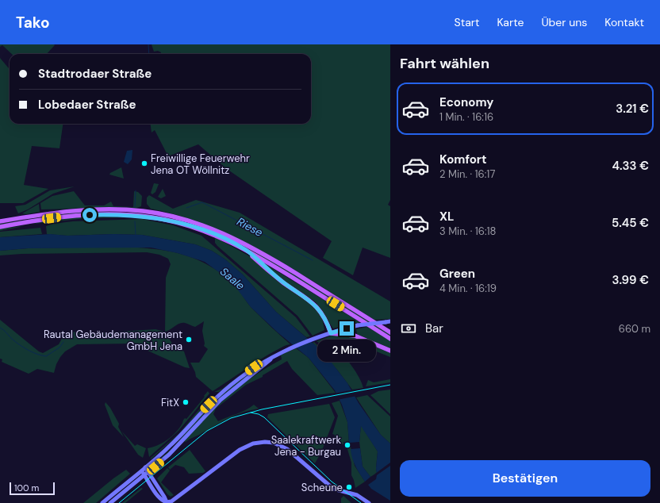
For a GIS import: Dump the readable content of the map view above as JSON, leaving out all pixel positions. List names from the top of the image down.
{
  "water": ["Riese", "Saale"],
  "places": [
    "Freiwillige Feuerwehr Jena OT Wöllnitz",
    "Rautal Gebäudemanagement GmbH Jena",
    "FitX",
    "Saalekraftwerk Jena - Burgau",
    "Scheune"
  ],
  "scale_bar": "100 m",
  "page": {
    "header": "Tako",
    "nav": [
      "Start",
      "Karte",
      "Über uns",
      "Kontakt"
    ],
    "heading": "Fahrt wählen",
    "banner": ["Stadtrodaer Straße", "Lobedaer Straße"],
    "list": [
      {
        "name": "Economy",
        "note": "1 Min. · 16:16",
        "value": "3.21 €"
      },
      {
        "name": "Komfort",
        "note": "2 Min. · 16:17",
        "value": "4.33 €"
      },
      {
        "name": "XL",
        "note": "3 Min. · 16:18",
        "value": "5.45 €"
      },
      {
        "name": "Green",
        "note": "4 Min. · 16:19",
        "value": "3.99 €"
      }
    ],
    "pay": ["Bar", "660 m"],
    "bubble": "2 Min.",
    "buttons": "Bestätigen",
    "scale": "100 m"
  }
}
